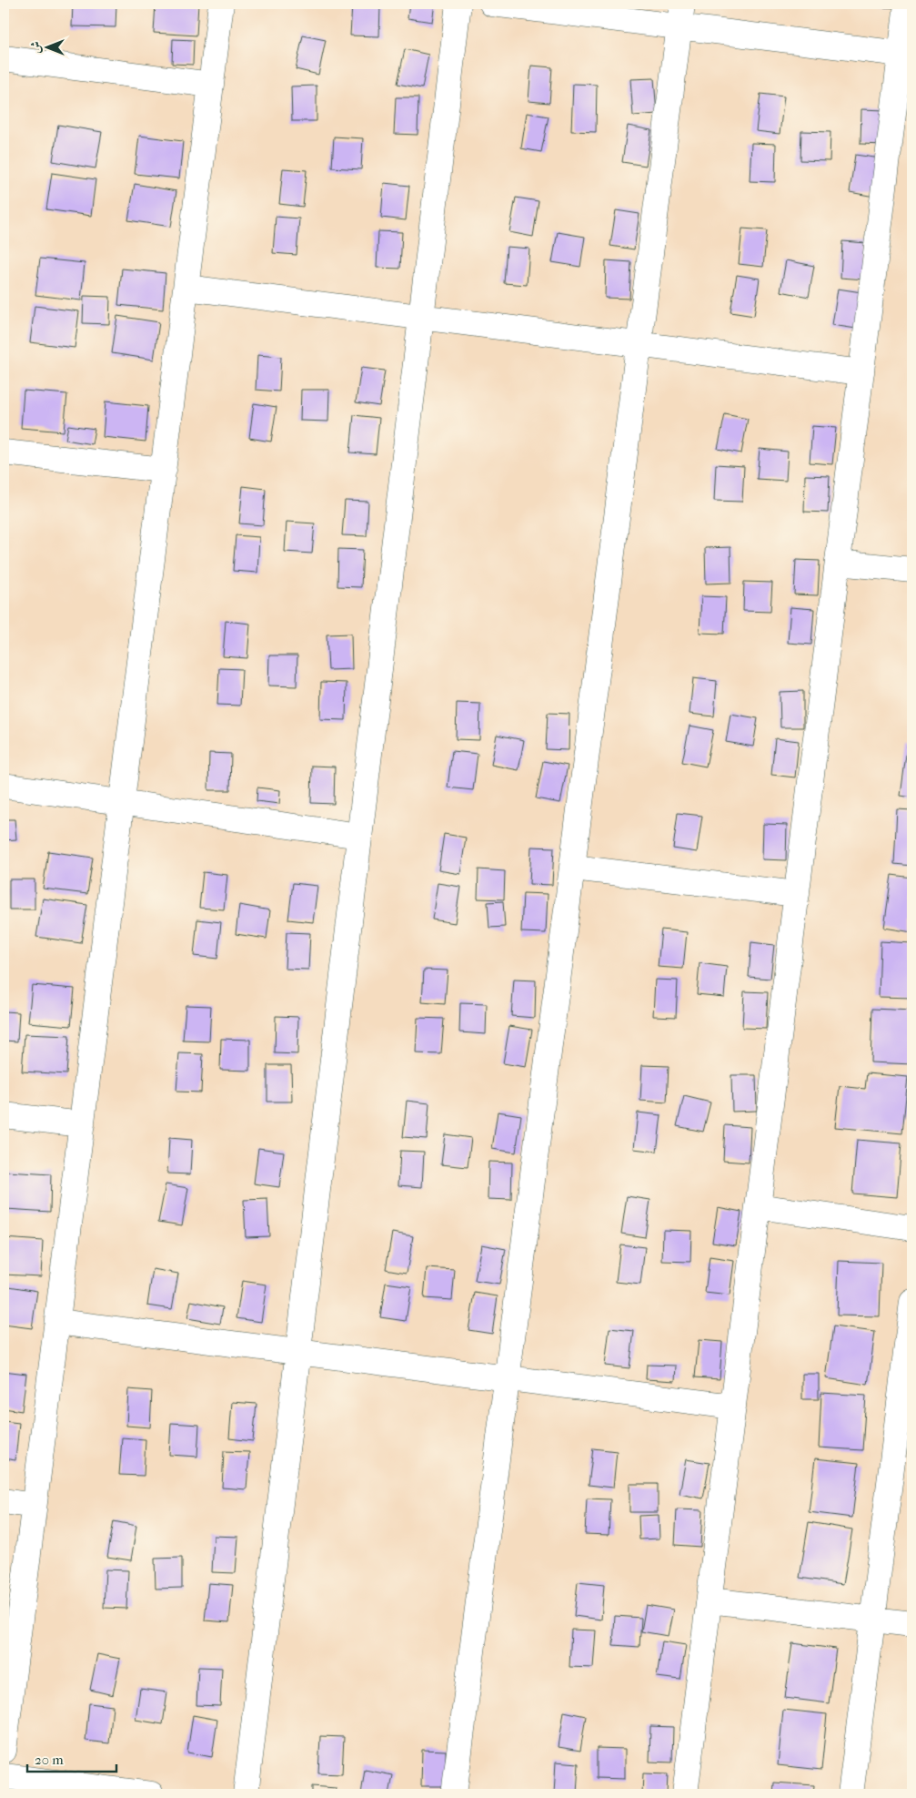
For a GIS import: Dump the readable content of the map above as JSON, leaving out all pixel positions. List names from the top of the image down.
{
  "scale_bar": "20 m",
  "north": "left"
}
